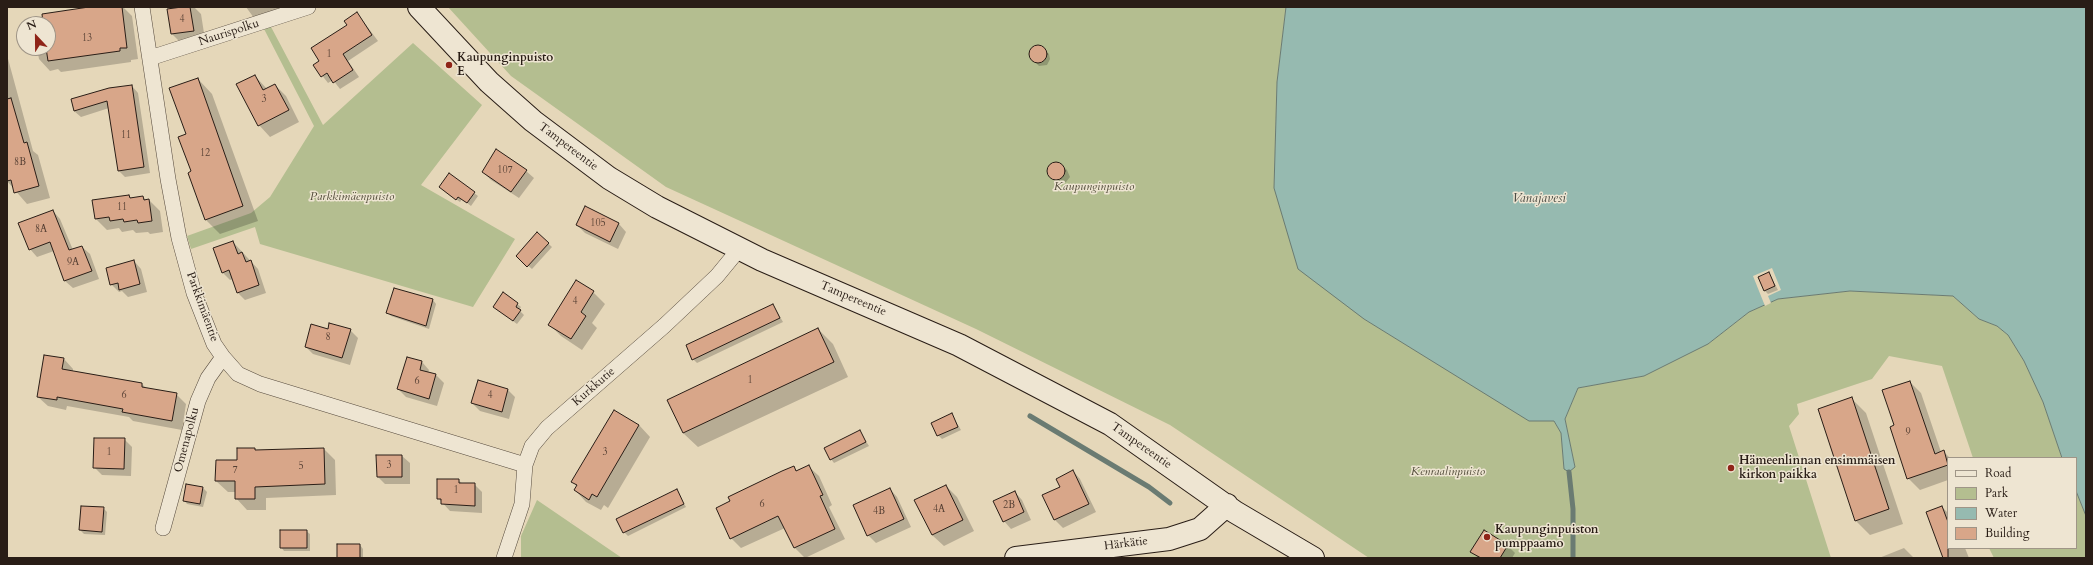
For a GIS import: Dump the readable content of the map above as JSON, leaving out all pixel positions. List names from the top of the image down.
{
  "streets": {
    "main road": ["Tampereentie", "Härkätie"],
    "street": [
      "Naurispolku",
      "Parkkimäentie",
      "Kurkkutie",
      "Omenapolku"
    ]
  },
  "crossings": [
    ["Naurispolku", "Parkkimäentie"],
    ["Tampereentie", "Kurkkutie"],
    ["Tampereentie", "Härkätie"],
    ["Parkkimäentie", "Kurkkutie"],
    ["Parkkimäentie", "Omenapolku"]
  ],
  "water": ["Vanajavesi"],
  "parks": ["Kaupunginpuisto", "Parkkimäenpuisto", "Kenraalinpuisto"],
  "places": ["Kaupunginpuisto E", "Hämeenlinnan ensimmäisen kirkon paikka", "Kaupunginpuiston pumppaamo"],
  "house_numbers": [
    "4",
    "13",
    "1",
    "3",
    "11",
    "12",
    "8B",
    "107",
    "11",
    "105",
    "8A",
    "9A",
    "4",
    "8",
    "1",
    "6",
    "6",
    "4",
    "9",
    "1",
    "3",
    "3",
    "5",
    "7",
    "1",
    "6",
    "2B",
    "4A",
    "4B"
  ],
  "legend": [
    "Road",
    "Park",
    "Water",
    "Building"
  ],
  "north": "top"
}
